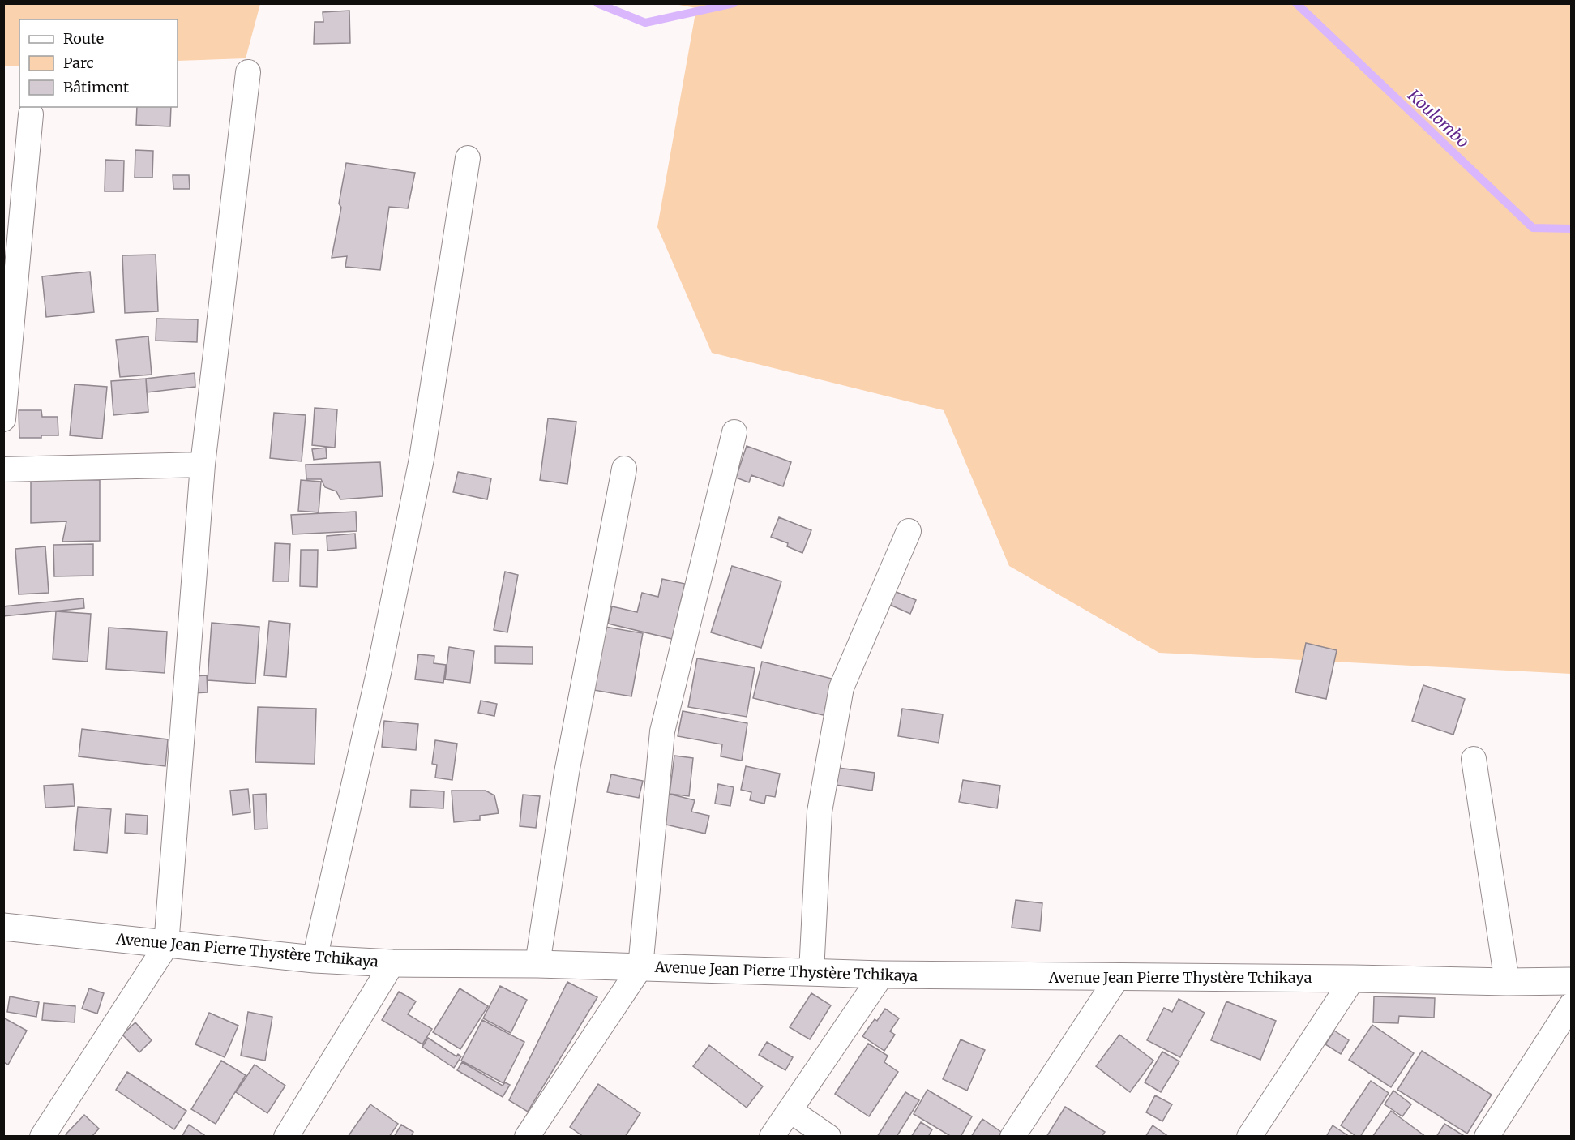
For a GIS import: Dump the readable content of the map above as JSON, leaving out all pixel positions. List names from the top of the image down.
{
  "streets": {
    "street": ["Avenue Jean Pierre Thystère Tchikaya"]
  },
  "water": ["Koulombo"],
  "legend": ["Route", "Parc", "Bâtiment"]
}
